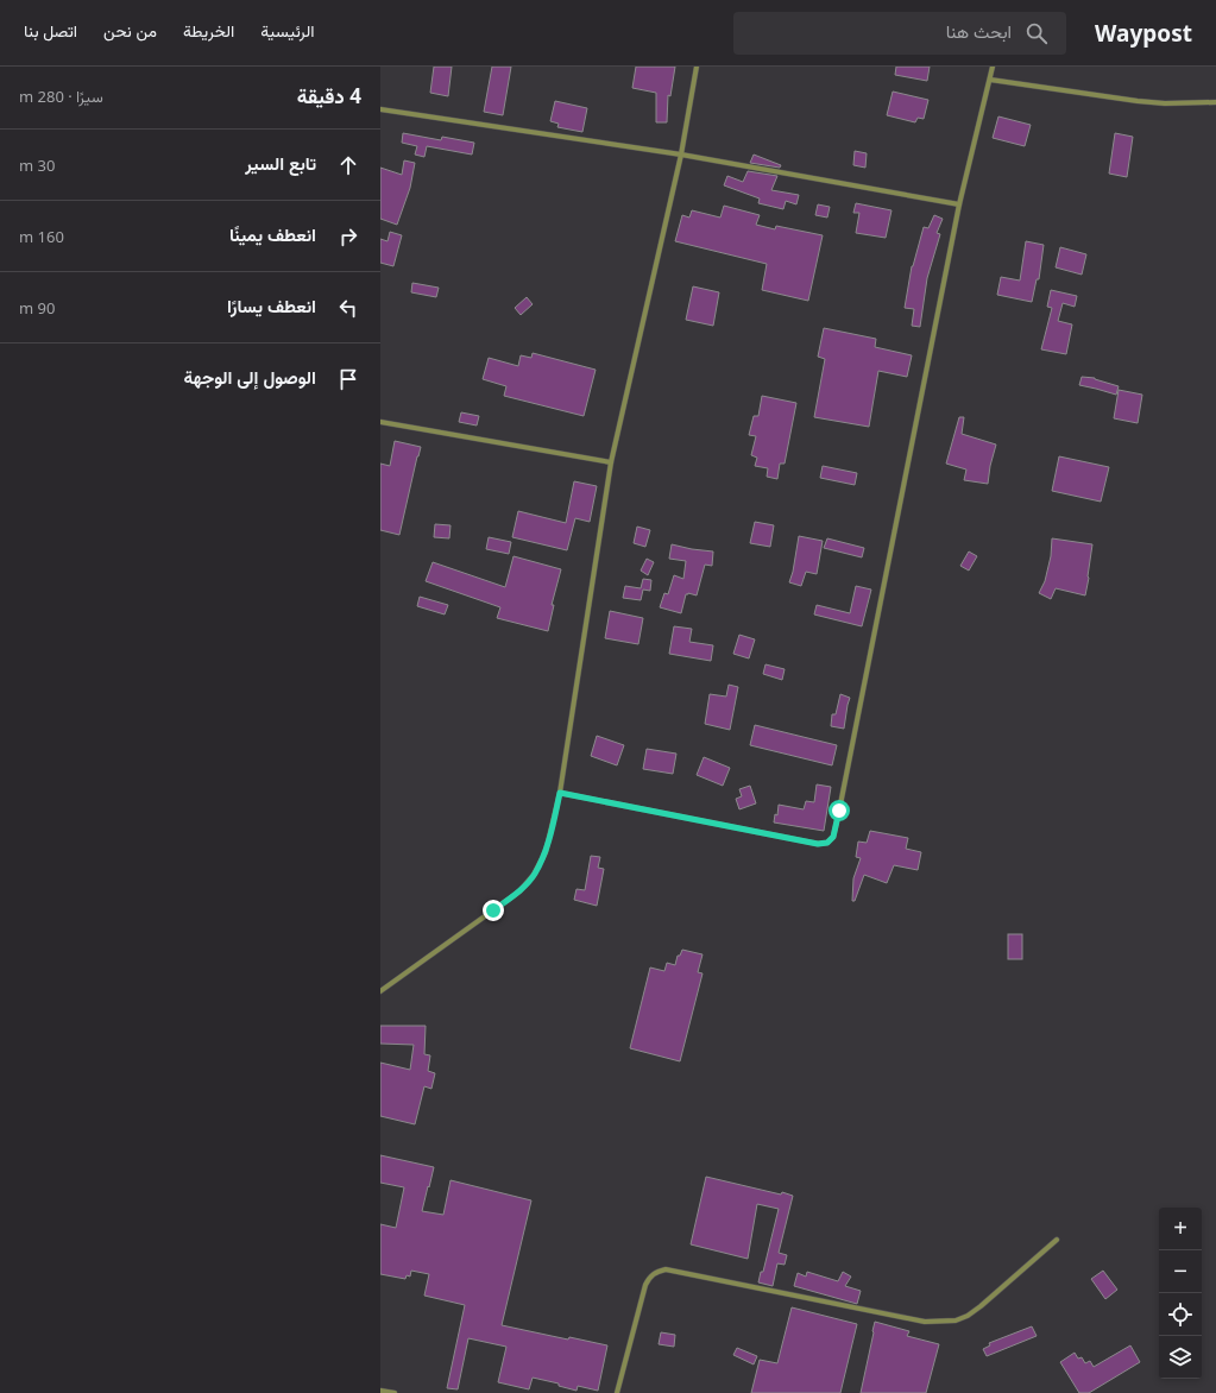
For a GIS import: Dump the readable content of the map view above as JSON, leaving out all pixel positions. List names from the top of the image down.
{
  "page": {
    "header": "Waypost",
    "search": "ابحث هنا",
    "nav": [
      "الرئيسية",
      "الخريطة",
      "من نحن",
      "اتصل بنا"
    ],
    "heading": ["4 دقيقة", "سيرًا · 280 m"],
    "list": [
      ["تابع السير", "30 m"],
      ["انعطف يمينًا", "160 m"],
      ["انعطف يسارًا", "90 m"],
      "الوصول إلى الوجهة"
    ],
    "map_buttons": ["+", "−"]
  }
}
